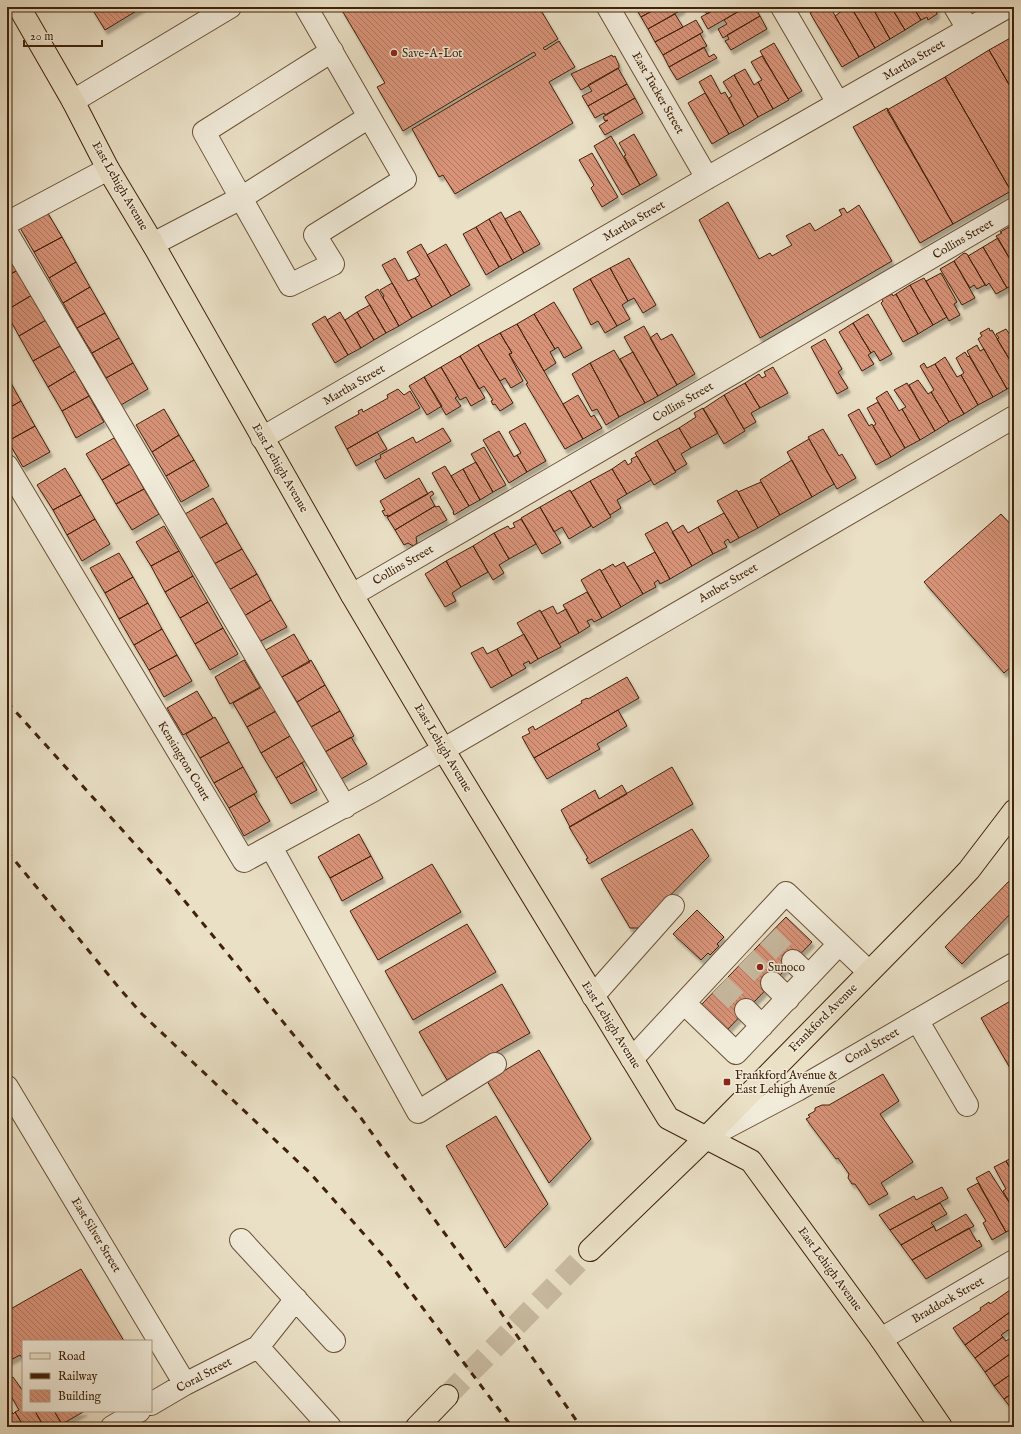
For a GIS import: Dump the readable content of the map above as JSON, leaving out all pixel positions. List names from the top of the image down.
{
  "streets": {
    "main road": ["East Lehigh Avenue", "Frankford Avenue"],
    "street": [
      "Martha Street",
      "East Tucker Street",
      "Collins Street",
      "Amber Street",
      "Kensington Court",
      "Coral Street",
      "East Silver Street",
      "Braddock Street"
    ]
  },
  "crossings": [
    ["Martha Street", "East Tucker Street"],
    ["Martha Street", "East Lehigh Avenue"],
    ["East Lehigh Avenue", "Collins Street"],
    ["East Lehigh Avenue", "Amber Street"],
    ["East Lehigh Avenue", "Kensington Court"],
    ["East Lehigh Avenue", "Frankford Avenue"],
    ["East Lehigh Avenue", "Coral Street"],
    ["East Lehigh Avenue", "Braddock Street"],
    ["Amber Street", "Kensington Court"],
    ["Frankford Avenue", "Coral Street"],
    ["Coral Street", "East Silver Street"]
  ],
  "places": {
    "other": ["Save-A-Lot", "Sunoco"],
    "transit": ["Frankford Avenue & East Lehigh Avenue"]
  },
  "legend": ["Road", "Railway", "Building"],
  "scale_bar": "20 m"
}
